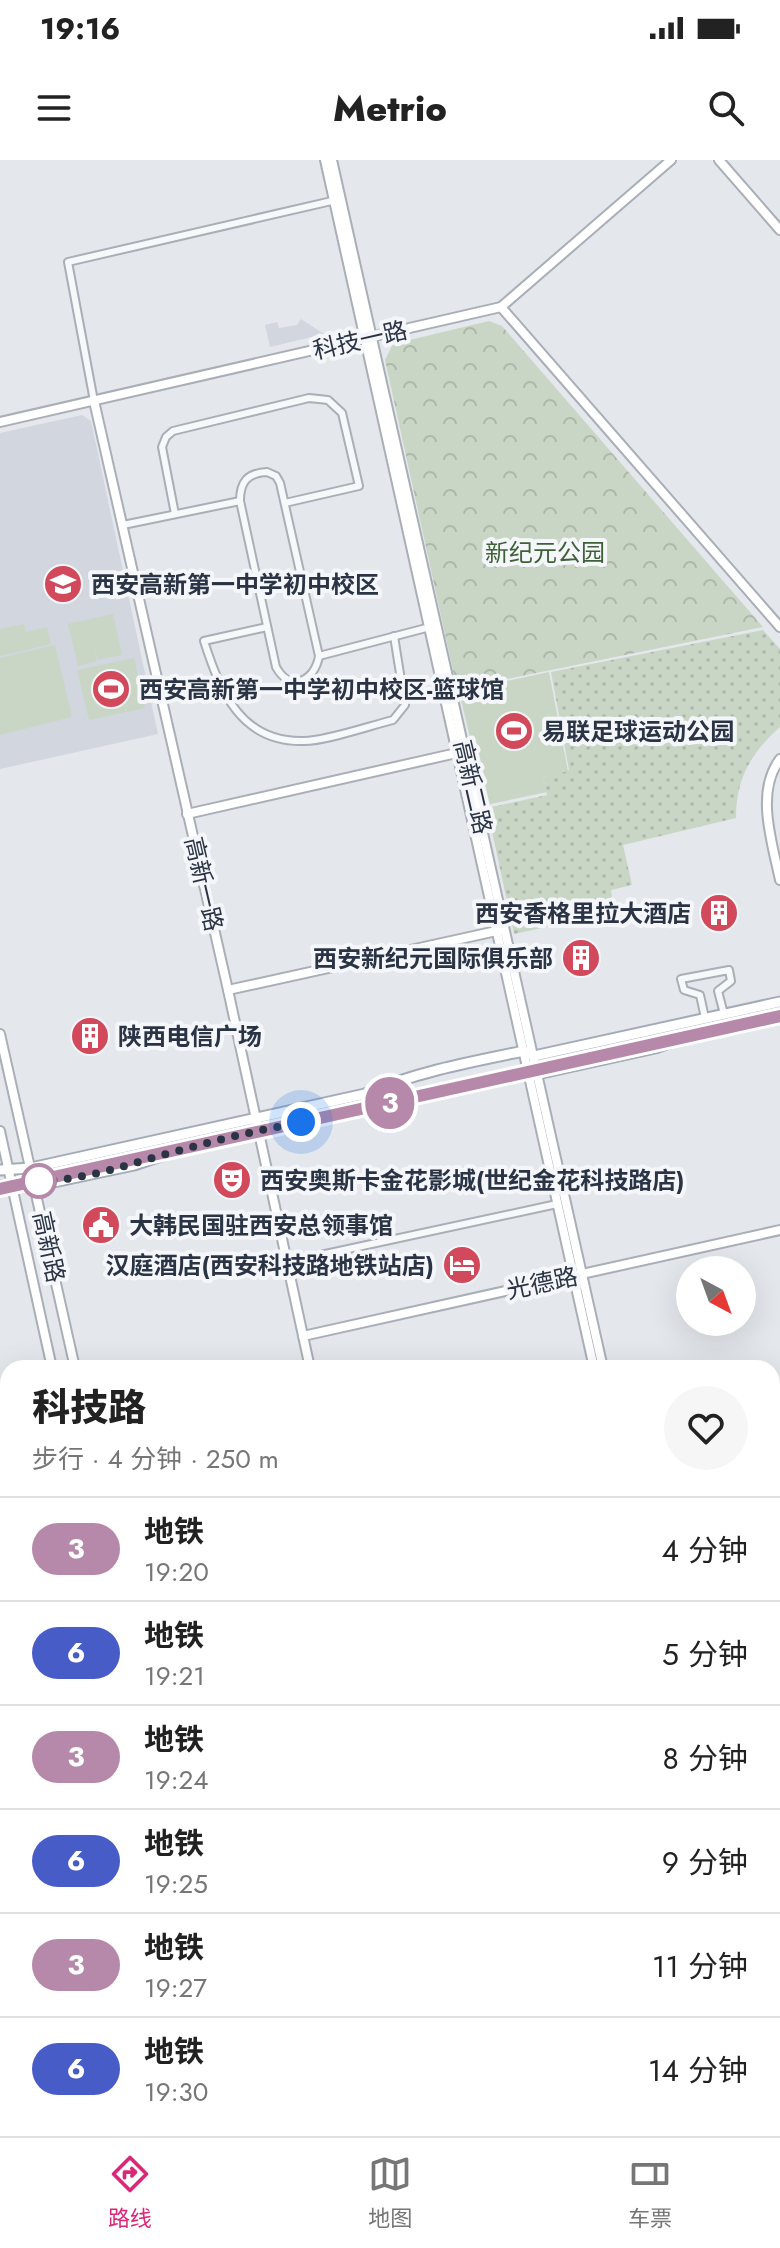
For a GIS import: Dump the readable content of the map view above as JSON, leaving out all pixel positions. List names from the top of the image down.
{
  "streets": {
    "street": [
      "科技一路",
      "高新二路",
      "高新一路",
      "高新路",
      "光德路"
    ]
  },
  "crossings": [
    ["科技一路", "高新二路"],
    ["科技一路", "高新一路"],
    ["高新二路", "光德路"],
    ["高新一路", "光德路"]
  ],
  "parks": ["新纪元公园"],
  "places": {
    "school or university": ["西安高新第一中学初中校区"],
    "sports": ["西安高新第一中学初中校区-篮球馆", "易联足球运动公园"],
    "building": ["西安香格里拉大酒店", "西安新纪元国际俱乐部", "陕西电信广场"],
    "theatre": ["西安奥斯卡金花影城(世纪金花科技路店)"],
    "public building": ["大韩民国驻西安总领事馆"],
    "hotel": ["汉庭酒店(西安科技路地铁站店)"]
  },
  "lines": ["metro line 3"],
  "north": "bottom right",
  "page": {
    "status": "19:16",
    "header": "Metrio",
    "on_map": "3",
    "heading": ["科技路", "步行 · 4 分钟 · 250 m"],
    "list": [
      {
        "mark": "3",
        "name": "地铁",
        "note": "19:20",
        "value": "4 分钟"
      },
      {
        "mark": "6",
        "name": "地铁",
        "note": "19:21",
        "value": "5 分钟"
      },
      {
        "mark": "3",
        "name": "地铁",
        "note": "19:24",
        "value": "8 分钟"
      },
      {
        "mark": "6",
        "name": "地铁",
        "note": "19:25",
        "value": "9 分钟"
      },
      {
        "mark": "3",
        "name": "地铁",
        "note": "19:27",
        "value": "11 分钟"
      },
      {
        "mark": "6",
        "name": "地铁",
        "note": "19:30",
        "value": "14 分钟"
      }
    ],
    "tabs": ["路线", "地图", "车票"]
  }
}
